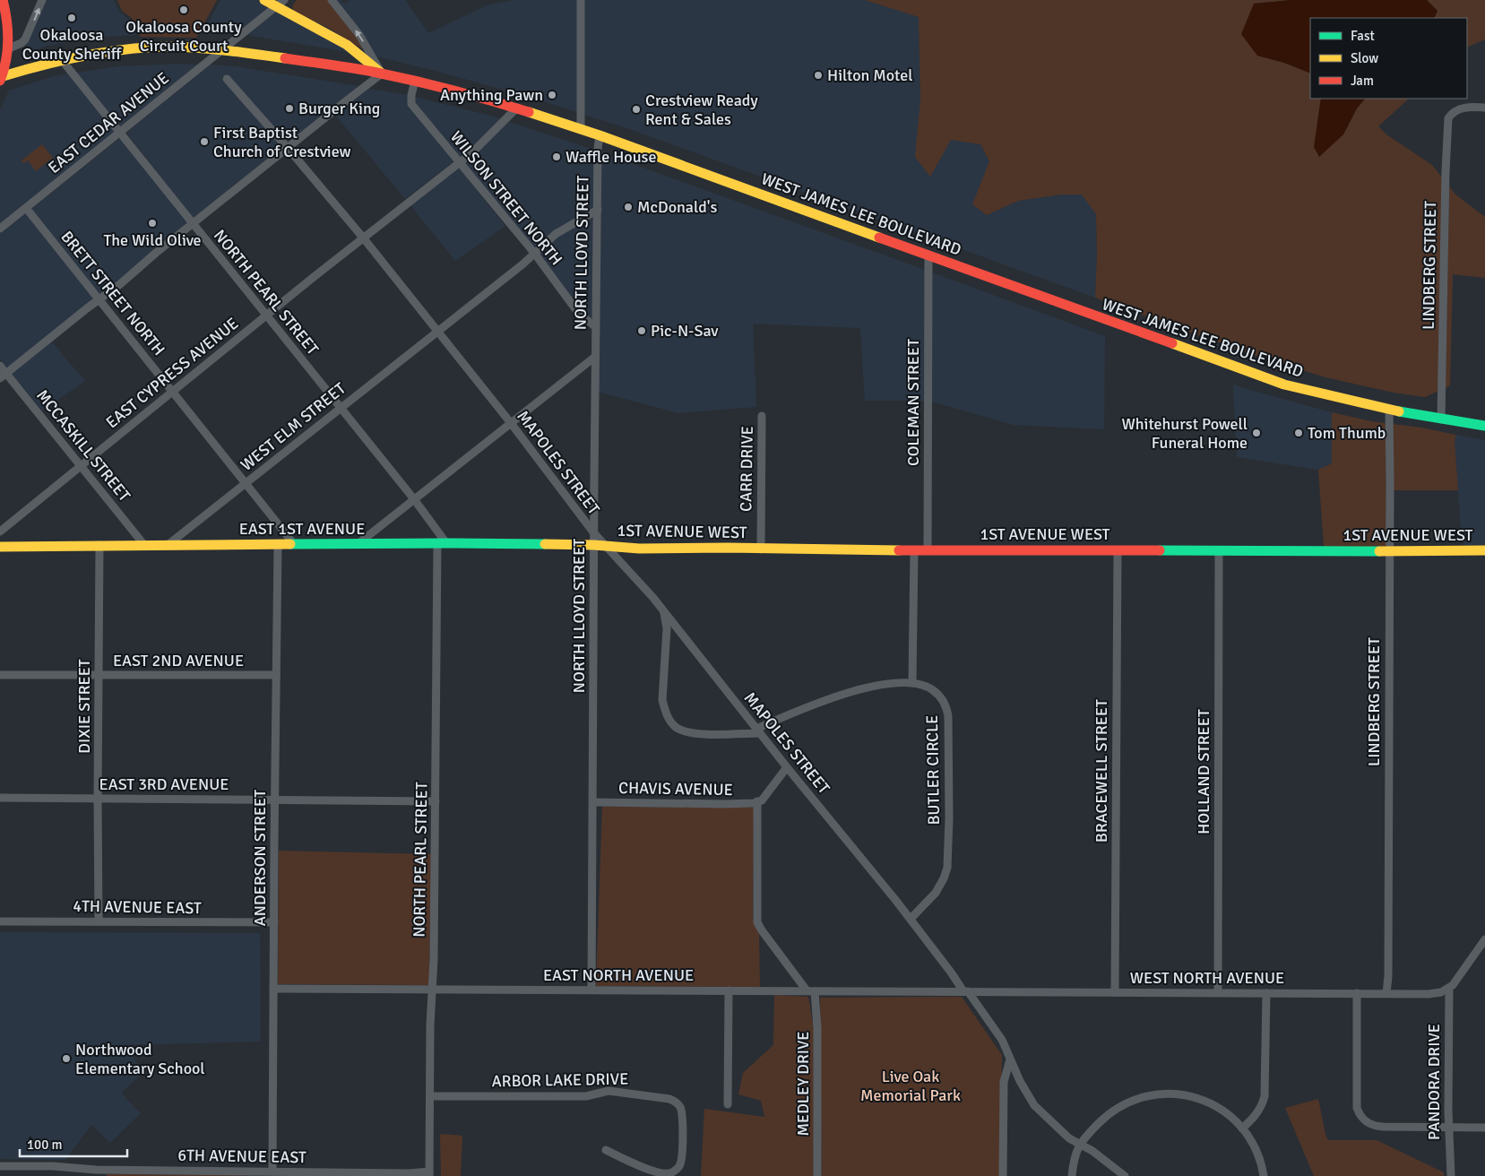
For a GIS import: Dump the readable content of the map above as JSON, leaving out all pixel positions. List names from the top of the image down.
{
  "streets": {
    "main road": ["WEST JAMES LEE BOULEVARD", "EAST 1ST AVENUE", "1ST AVENUE WEST"],
    "street": [
      "EAST CEDAR AVENUE",
      "WILSON STREET NORTH",
      "NORTH LLOYD STREET",
      "LINDBERG STREET",
      "NORTH PEARL STREET",
      "BRETT STREET NORTH",
      "EAST CYPRESS AVENUE",
      "COLEMAN STREET",
      "WEST ELM STREET",
      "MCCASKILL STREET",
      "MAPOLES STREET",
      "CARR DRIVE",
      "EAST 2ND AVENUE",
      "DIXIE STREET",
      "BUTLER CIRCLE",
      "BRACEWELL STREET",
      "HOLLAND STREET",
      "EAST 3RD AVENUE",
      "CHAVIS AVENUE",
      "ANDERSON STREET",
      "4TH AVENUE EAST",
      "EAST NORTH AVENUE",
      "WEST NORTH AVENUE",
      "ARBOR LAKE DRIVE",
      "PANDORA DRIVE",
      "MEDLEY DRIVE",
      "6TH AVENUE EAST"
    ]
  },
  "crossings": [
    ["EAST CEDAR AVENUE", "WEST JAMES LEE BOULEVARD"],
    ["EAST CEDAR AVENUE", "NORTH PEARL STREET"],
    ["EAST CEDAR AVENUE", "BRETT STREET NORTH"],
    ["WILSON STREET NORTH", "WEST JAMES LEE BOULEVARD"],
    ["WILSON STREET NORTH", "NORTH LLOYD STREET"],
    ["WILSON STREET NORTH", "EAST CYPRESS AVENUE"],
    ["WILSON STREET NORTH", "WEST ELM STREET"],
    ["WEST JAMES LEE BOULEVARD", "NORTH LLOYD STREET"],
    ["WEST JAMES LEE BOULEVARD", "LINDBERG STREET"],
    ["WEST JAMES LEE BOULEVARD", "NORTH PEARL STREET"],
    ["WEST JAMES LEE BOULEVARD", "EAST CYPRESS AVENUE"],
    ["WEST JAMES LEE BOULEVARD", "COLEMAN STREET"],
    ["NORTH LLOYD STREET", "WEST ELM STREET"],
    ["NORTH LLOYD STREET", "MAPOLES STREET"],
    ["NORTH LLOYD STREET", "EAST 1ST AVENUE"],
    ["NORTH LLOYD STREET", "1ST AVENUE WEST"],
    ["NORTH LLOYD STREET", "CHAVIS AVENUE"],
    ["NORTH LLOYD STREET", "EAST NORTH AVENUE"],
    ["LINDBERG STREET", "1ST AVENUE WEST"],
    ["LINDBERG STREET", "WEST NORTH AVENUE"],
    ["NORTH PEARL STREET", "EAST CYPRESS AVENUE"],
    ["NORTH PEARL STREET", "WEST ELM STREET"],
    ["NORTH PEARL STREET", "EAST 1ST AVENUE"],
    ["NORTH PEARL STREET", "EAST 3RD AVENUE"],
    ["NORTH PEARL STREET", "EAST NORTH AVENUE"],
    ["NORTH PEARL STREET", "ARBOR LAKE DRIVE"],
    ["NORTH PEARL STREET", "6TH AVENUE EAST"],
    ["BRETT STREET NORTH", "EAST CYPRESS AVENUE"],
    ["BRETT STREET NORTH", "WEST ELM STREET"],
    ["BRETT STREET NORTH", "EAST 1ST AVENUE"],
    ["EAST CYPRESS AVENUE", "MCCASKILL STREET"],
    ["EAST CYPRESS AVENUE", "MAPOLES STREET"],
    ["COLEMAN STREET", "1ST AVENUE WEST"],
    ["WEST ELM STREET", "MAPOLES STREET"],
    ["WEST ELM STREET", "EAST 1ST AVENUE"],
    ["MCCASKILL STREET", "EAST 1ST AVENUE"],
    ["MAPOLES STREET", "EAST 1ST AVENUE"],
    ["MAPOLES STREET", "1ST AVENUE WEST"],
    ["MAPOLES STREET", "BUTLER CIRCLE"],
    ["MAPOLES STREET", "EAST NORTH AVENUE"],
    ["MAPOLES STREET", "WEST NORTH AVENUE"],
    ["CARR DRIVE", "1ST AVENUE WEST"],
    ["EAST 1ST AVENUE", "1ST AVENUE WEST"],
    ["EAST 1ST AVENUE", "DIXIE STREET"],
    ["EAST 1ST AVENUE", "ANDERSON STREET"],
    ["1ST AVENUE WEST", "BRACEWELL STREET"],
    ["1ST AVENUE WEST", "HOLLAND STREET"],
    ["EAST 2ND AVENUE", "DIXIE STREET"],
    ["EAST 2ND AVENUE", "ANDERSON STREET"],
    ["DIXIE STREET", "EAST 3RD AVENUE"],
    ["DIXIE STREET", "4TH AVENUE EAST"],
    ["BRACEWELL STREET", "WEST NORTH AVENUE"],
    ["HOLLAND STREET", "WEST NORTH AVENUE"],
    ["EAST 3RD AVENUE", "ANDERSON STREET"],
    ["ANDERSON STREET", "4TH AVENUE EAST"],
    ["ANDERSON STREET", "EAST NORTH AVENUE"],
    ["ANDERSON STREET", "6TH AVENUE EAST"],
    ["EAST NORTH AVENUE", "WEST NORTH AVENUE"],
    ["EAST NORTH AVENUE", "MEDLEY DRIVE"],
    ["WEST NORTH AVENUE", "PANDORA DRIVE"]
  ],
  "parks": ["Live Oak Memorial Park"],
  "places": [
    "Okaloosa County Circuit Court",
    "Okaloosa County Sheriff",
    "Hilton Motel",
    "Anything Pawn",
    "Burger King",
    "Crestview Ready Rent & Sales",
    "First Baptist Church of Crestview",
    "Waffle House",
    "McDonald's",
    "The Wild Olive",
    "Pic-N-Sav",
    "Whitehurst Powell Funeral Home",
    "Tom Thumb",
    "Northwood Elementary School"
  ],
  "legend": ["Fast", "Slow", "Jam"],
  "scale_bar": "100 m"
}
